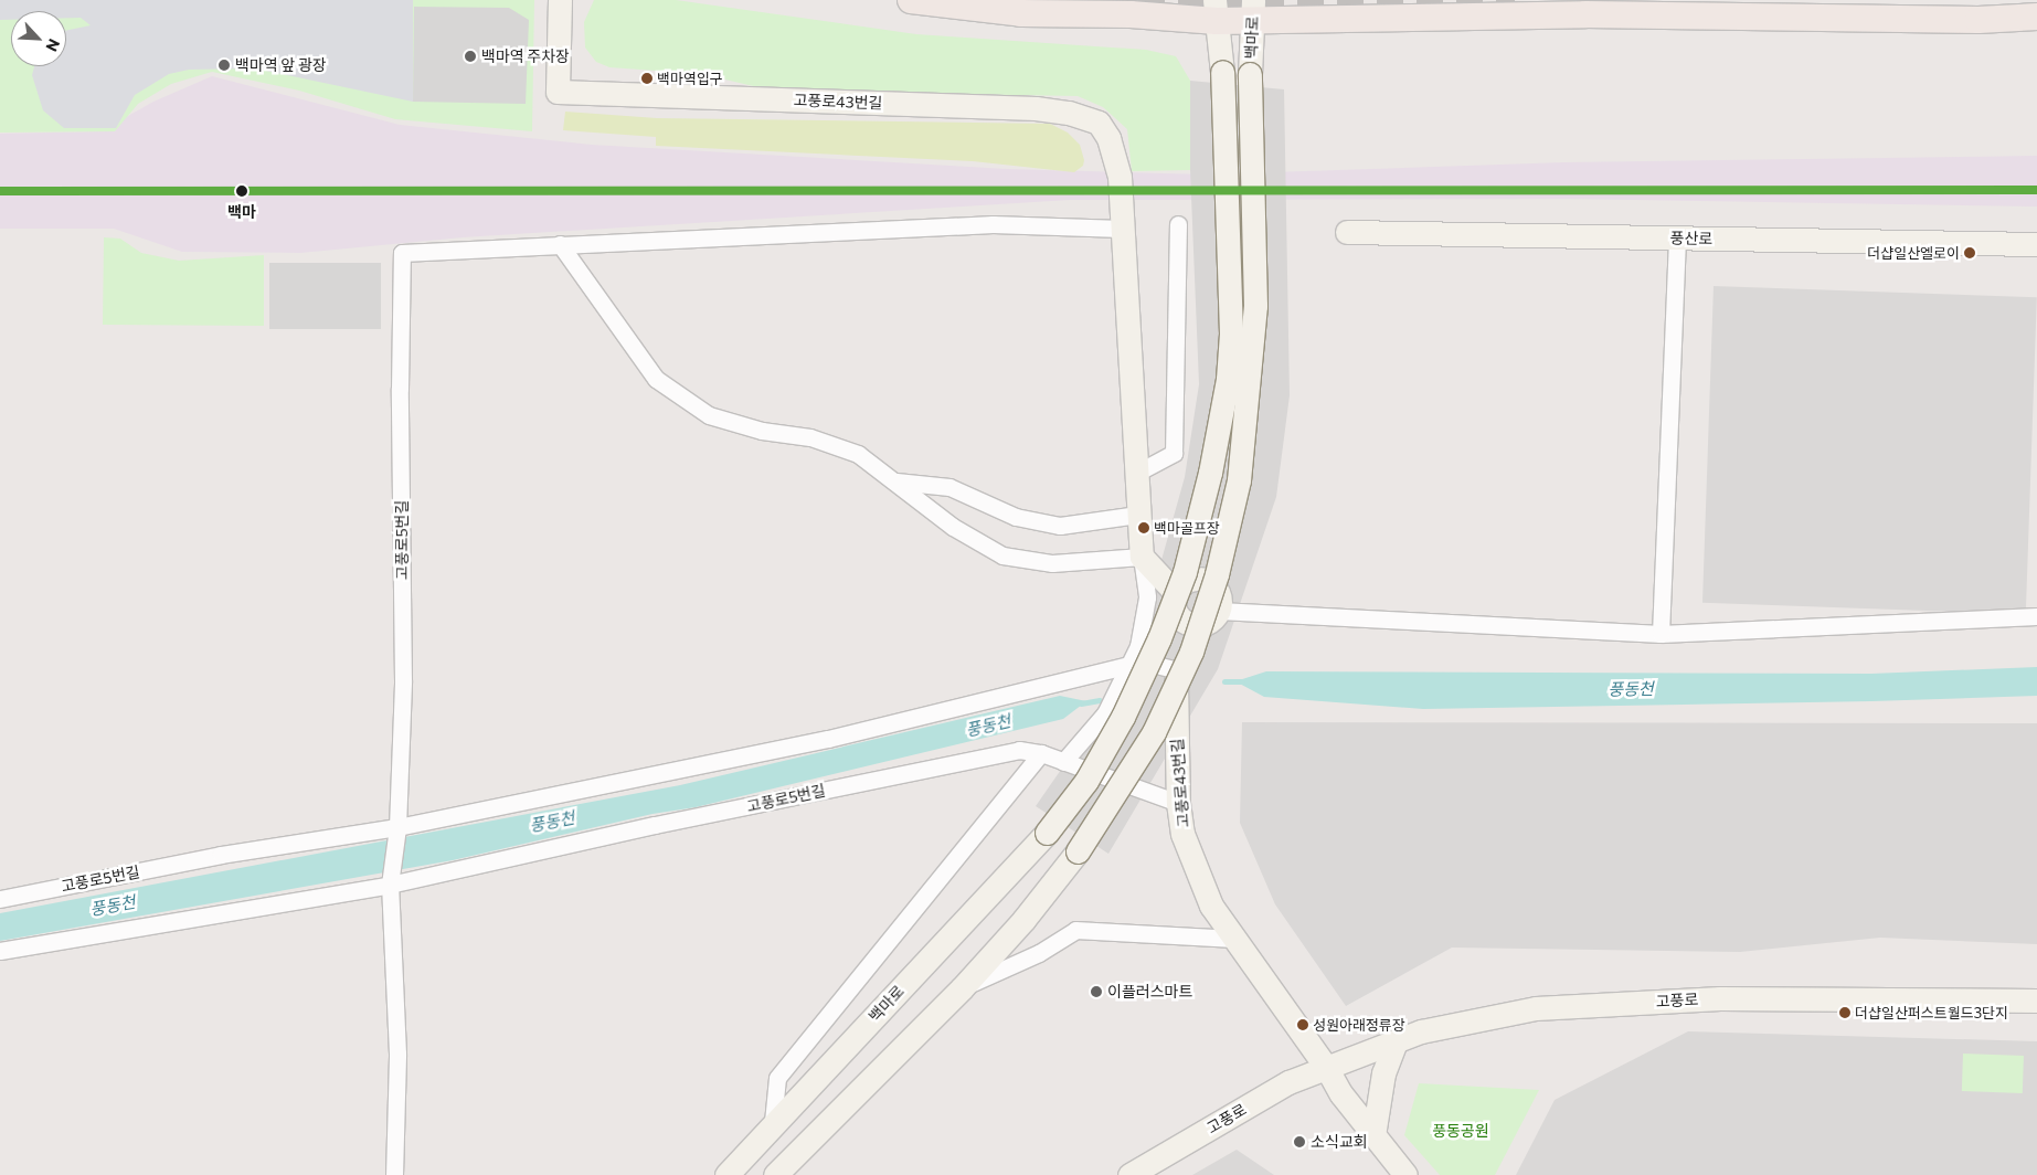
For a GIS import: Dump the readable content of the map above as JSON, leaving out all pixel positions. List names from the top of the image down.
{
  "streets": {
    "street": [
      "백마로",
      "고풍로43번길",
      "풍산로",
      "고풍로5번길",
      "고풍로"
    ]
  },
  "crossings": [
    ["고풍로43번길", "고풍로5번길"],
    ["고풍로43번길", "고풍로"]
  ],
  "water": ["풍동천"],
  "parks": ["풍동공원"],
  "places": [
    "백마역 주차장",
    "백마역 앞 광장",
    "백마역입구",
    "백마",
    "더샵일산엘로이",
    "백마골프장",
    "이플러스마트",
    "더샵일산퍼스트월드3단지",
    "성원아래정류장",
    "소식교회"
  ],
  "north": "bottom right"
}
